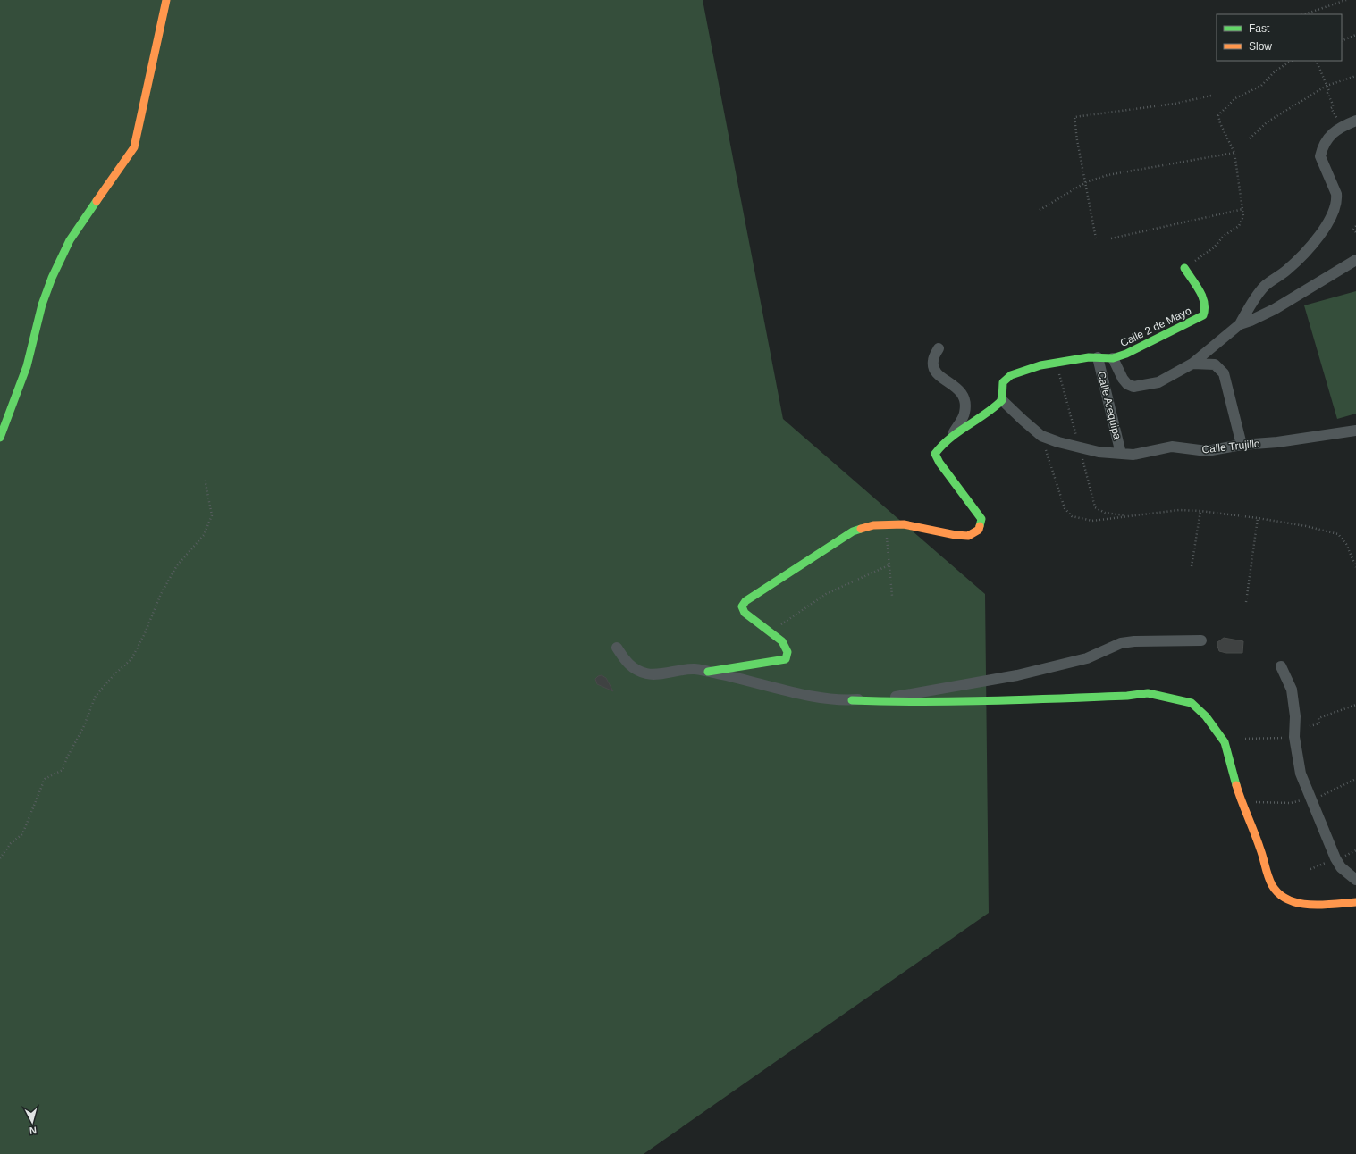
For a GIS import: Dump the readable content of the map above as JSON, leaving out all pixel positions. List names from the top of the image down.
{
  "streets": {
    "street": ["Calle 2 de Mayo", "Calle Arequipa", "Calle Trujillo"]
  },
  "crossings": [
    ["Calle 2 de Mayo", "Calle Arequipa"],
    ["Calle 2 de Mayo", "Calle Trujillo"],
    ["Calle Arequipa", "Calle Trujillo"]
  ],
  "legend": ["Fast", "Slow"],
  "north": "bottom"
}
